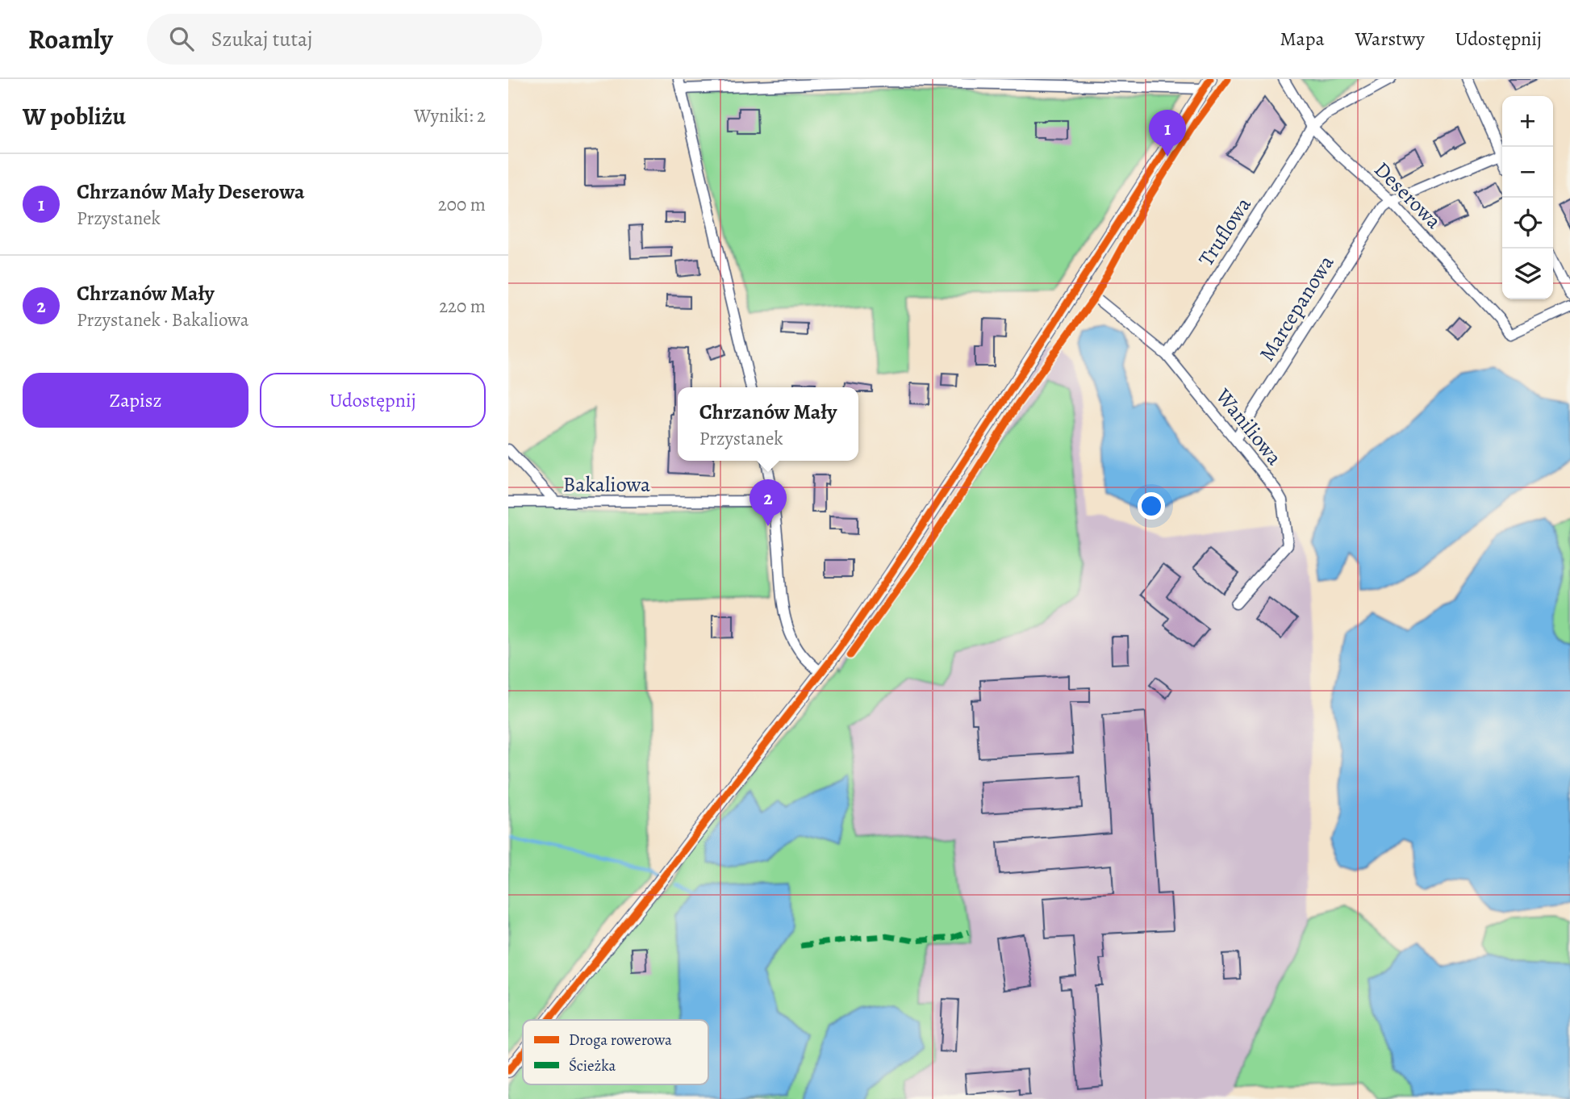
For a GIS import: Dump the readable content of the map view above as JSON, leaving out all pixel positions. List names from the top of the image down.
{
  "streets": {
    "street": [
      "Deserowa",
      "Truflowa",
      "Marcepanowa",
      "Waniliowa",
      "Bakaliowa"
    ]
  },
  "crossings": [
    ["Deserowa", "Truflowa"],
    ["Deserowa", "Marcepanowa"],
    ["Truflowa", "Waniliowa"],
    ["Marcepanowa", "Waniliowa"]
  ],
  "legend": ["Droga rowerowa", "Ścieżka"],
  "page": {
    "header": "Roamly",
    "search": "Szukaj tutaj",
    "nav": ["Mapa", "Warstwy", "Udostępnij"],
    "heading": ["W pobliżu", "Wyniki: 2"],
    "map_buttons": ["+", "−"],
    "pins": ["1", "2"],
    "list": [
      {
        "mark": "1",
        "name": "Chrzanów Mały Deserowa",
        "note": "Przystanek",
        "value": "200 m"
      },
      {
        "mark": "2",
        "name": "Chrzanów Mały",
        "note": "Przystanek · Bakaliowa",
        "value": "220 m"
      }
    ],
    "buttons": ["Zapisz", "Udostępnij"],
    "popup": ["Chrzanów Mały", "Przystanek"]
  }
}
